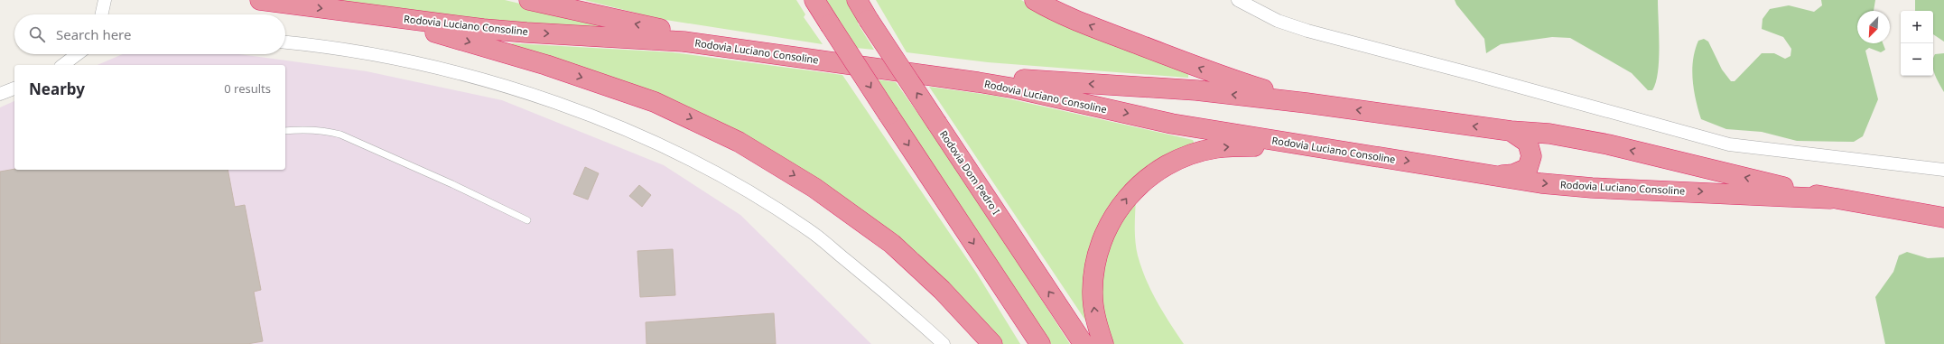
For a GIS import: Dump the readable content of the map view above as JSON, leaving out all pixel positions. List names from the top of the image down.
{
  "streets": {
    "highway": ["Rodovia Luciano Consoline", "Rodovia Dom Pedro I"]
  },
  "north": "bottom left",
  "page": {
    "map_buttons": ["+", "−"],
    "search": "Search here",
    "heading": ["Nearby", "0 results"]
  }
}
